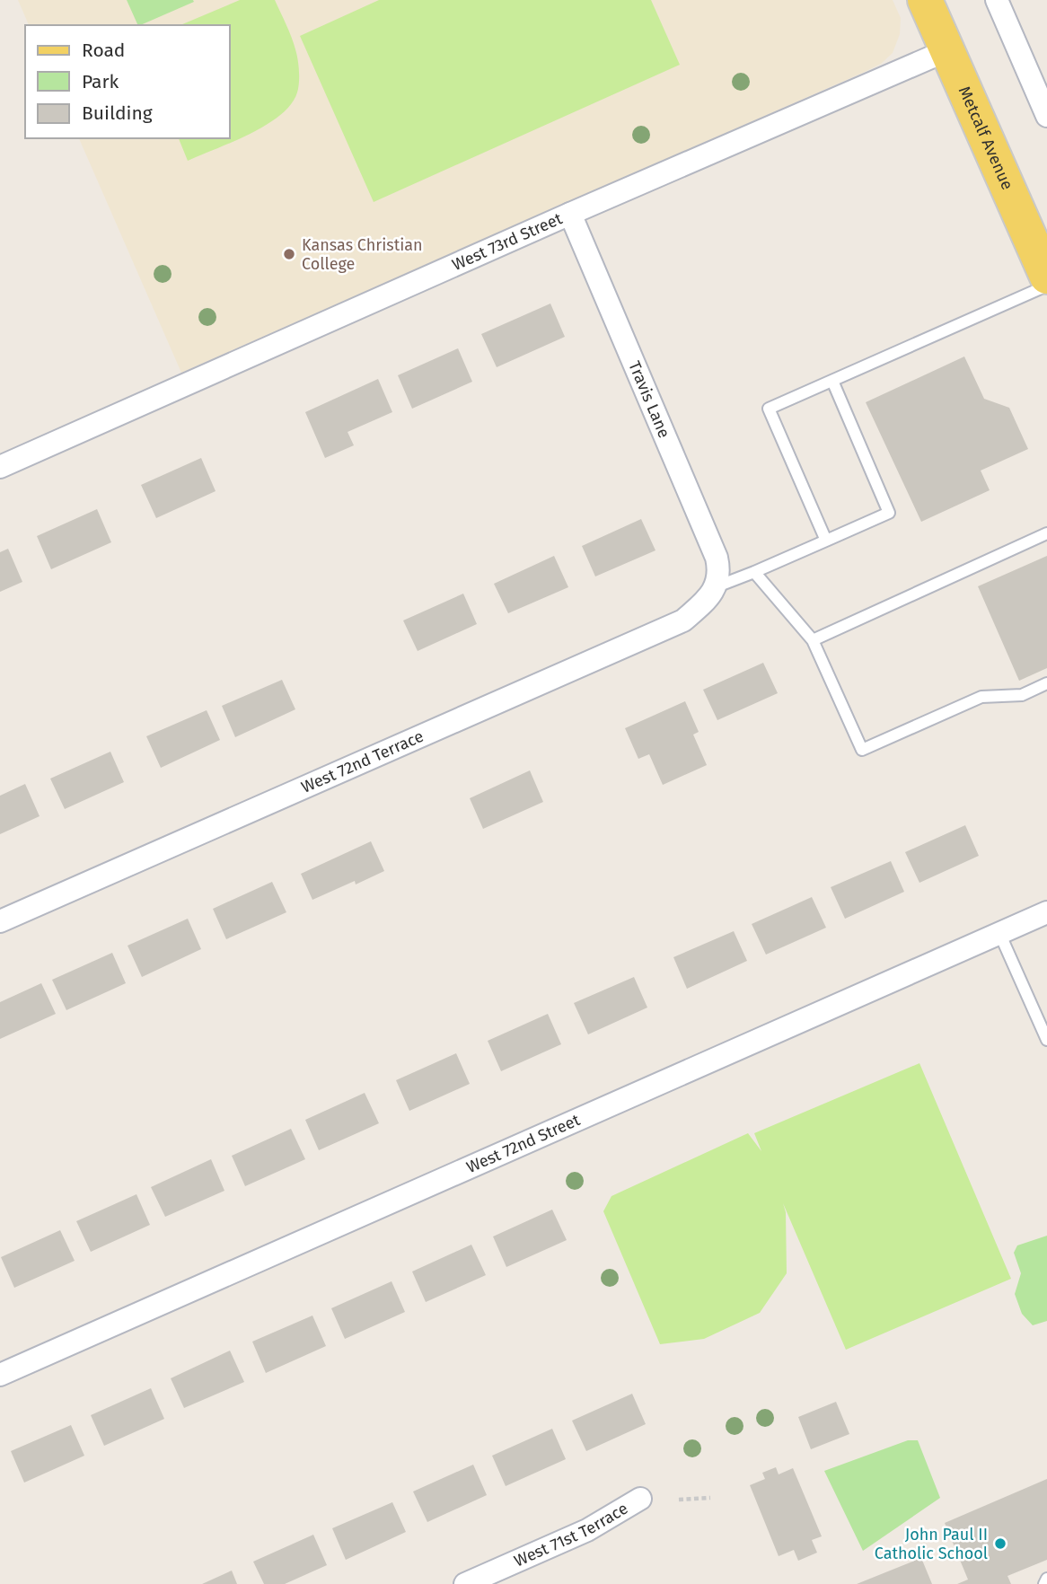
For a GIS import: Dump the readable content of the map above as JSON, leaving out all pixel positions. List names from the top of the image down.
{
  "streets": {
    "main road": ["Metcalf Avenue"],
    "street": [
      "West 73rd Street",
      "Travis Lane",
      "West 72nd Terrace",
      "West 72nd Street",
      "West 71st Terrace"
    ]
  },
  "crossings": [
    ["Metcalf Avenue", "West 73rd Street"],
    ["West 73rd Street", "Travis Lane"],
    ["Travis Lane", "West 72nd Terrace"]
  ],
  "places": ["Kansas Christian College", "John Paul II Catholic School"],
  "legend": ["Road", "Park", "Building"]
}
